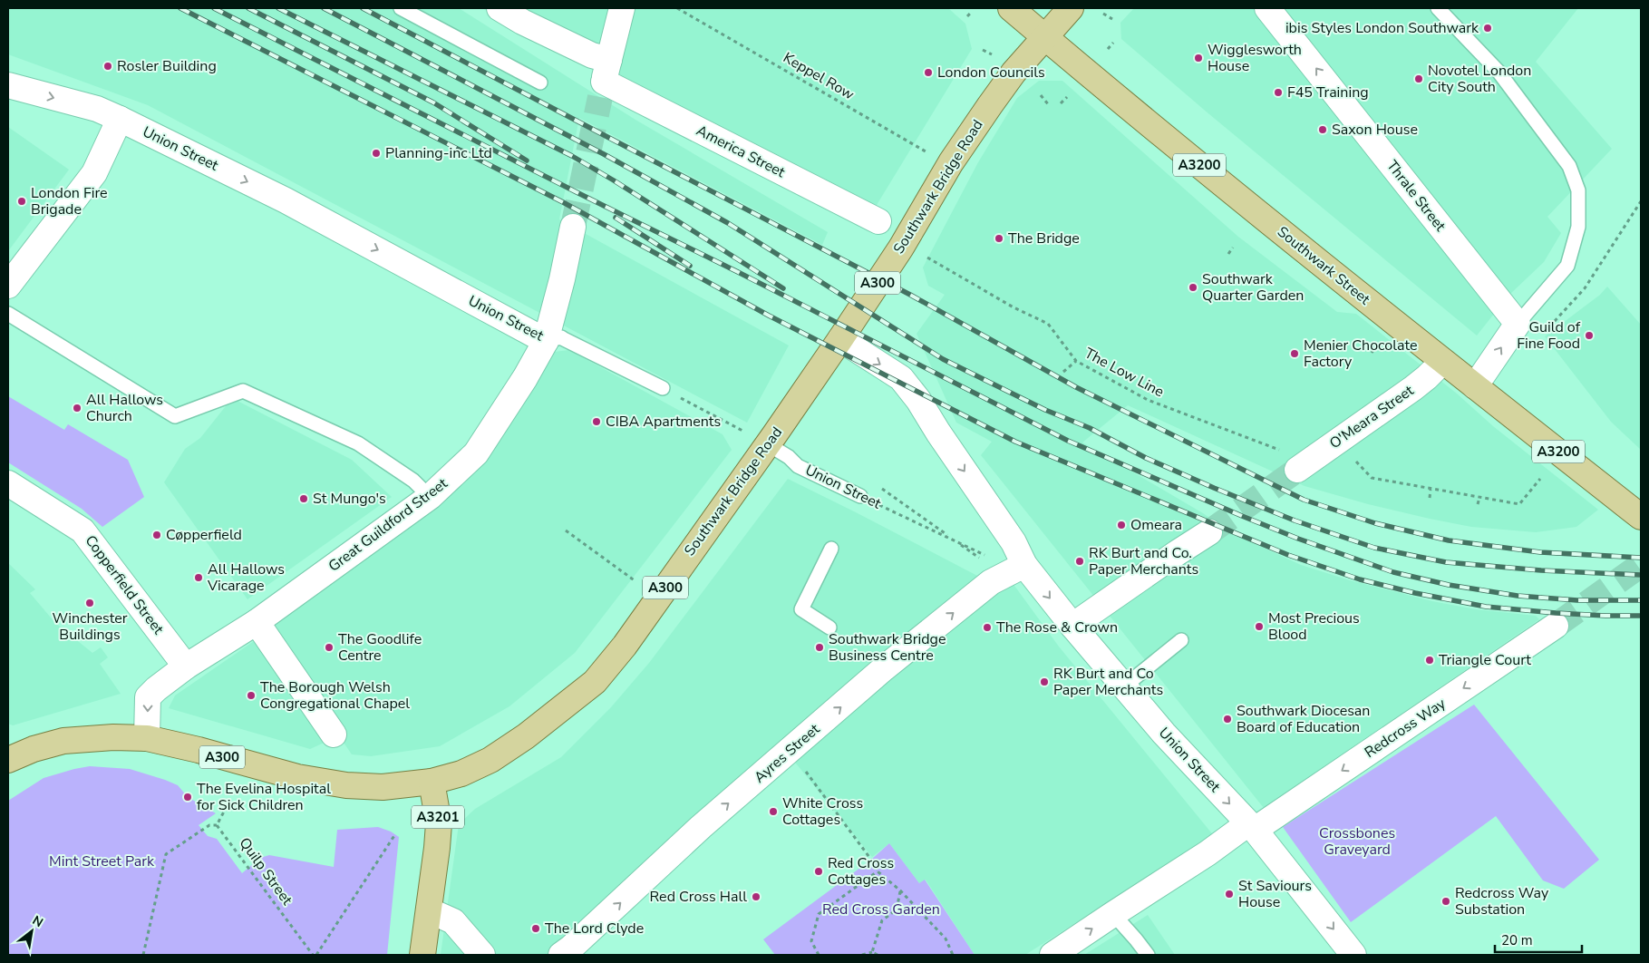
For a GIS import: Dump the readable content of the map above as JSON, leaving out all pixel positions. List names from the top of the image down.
{
  "streets": {
    "main road": [
      "A3200",
      "Southwark Bridge Road",
      "Southwark Street",
      "A300",
      "A3201"
    ],
    "street": [
      "Union Street",
      "America Street",
      "Thrale Street",
      "O'Meara Street",
      "Great Guildford Street",
      "Copperfield Street",
      "Redcross Way",
      "Ayres Street"
    ],
    "path": ["Keppel Row", "The Low Line", "Quilp Street"]
  },
  "crossings": [
    ["Keppel Row", "Southwark Bridge Road"],
    ["Union Street", "Southwark Bridge Road"],
    ["Union Street", "Great Guildford Street"],
    ["Union Street", "Redcross Way"],
    ["Union Street", "Ayres Street"],
    ["Southwark Bridge Road", "Southwark Street"],
    ["Southwark Bridge Road", "The Low Line"],
    ["Southwark Bridge Road", "Great Guildford Street"],
    ["Southwark Bridge Road", "A3201"],
    ["Southwark Street", "O'Meara Street"],
    ["The Low Line", "O'Meara Street"],
    ["Great Guildford Street", "Copperfield Street"]
  ],
  "one_way": ["Union Street", "Thrale Street", "Ayres Street"],
  "parks": ["Crossbones Graveyard", "Mint Street Park", "Red Cross Garden"],
  "places": [
    "ibis Styles London Southwark",
    "Wigglesworth House",
    "Rosler Building",
    "London Councils",
    "Novotel London City South",
    "F45 Training",
    "Saxon House",
    "Planning-inc Ltd",
    "London Fire Brigade",
    "The Bridge",
    "Southwark Quarter Garden",
    "Guild of Fine Food",
    "Menier Chocolate Factory",
    "All Hallows Church",
    "CIBA Apartments",
    "St Mungo's",
    "Omeara",
    "Cøpperfield",
    "RK Burt and Co. Paper Merchants",
    "All Hallows Vicarage",
    "Winchester Buildings",
    "Most Precious Blood",
    "The Rose & Crown",
    "The Goodlife Centre",
    "Southwark Bridge Business Centre",
    "Triangle Court",
    "RK Burt and Co Paper Merchants",
    "The Borough Welsh Congregational Chapel",
    "Southwark Diocesan Board of Education",
    "The Evelina Hospital for Sick Children",
    "White Cross Cottages",
    "Red Cross Cottages",
    "St Saviours House",
    "Red Cross Hall",
    "Redcross Way Substation",
    "The Lord Clyde"
  ],
  "scale_bar": "20 m",
  "north": "top right"
}
